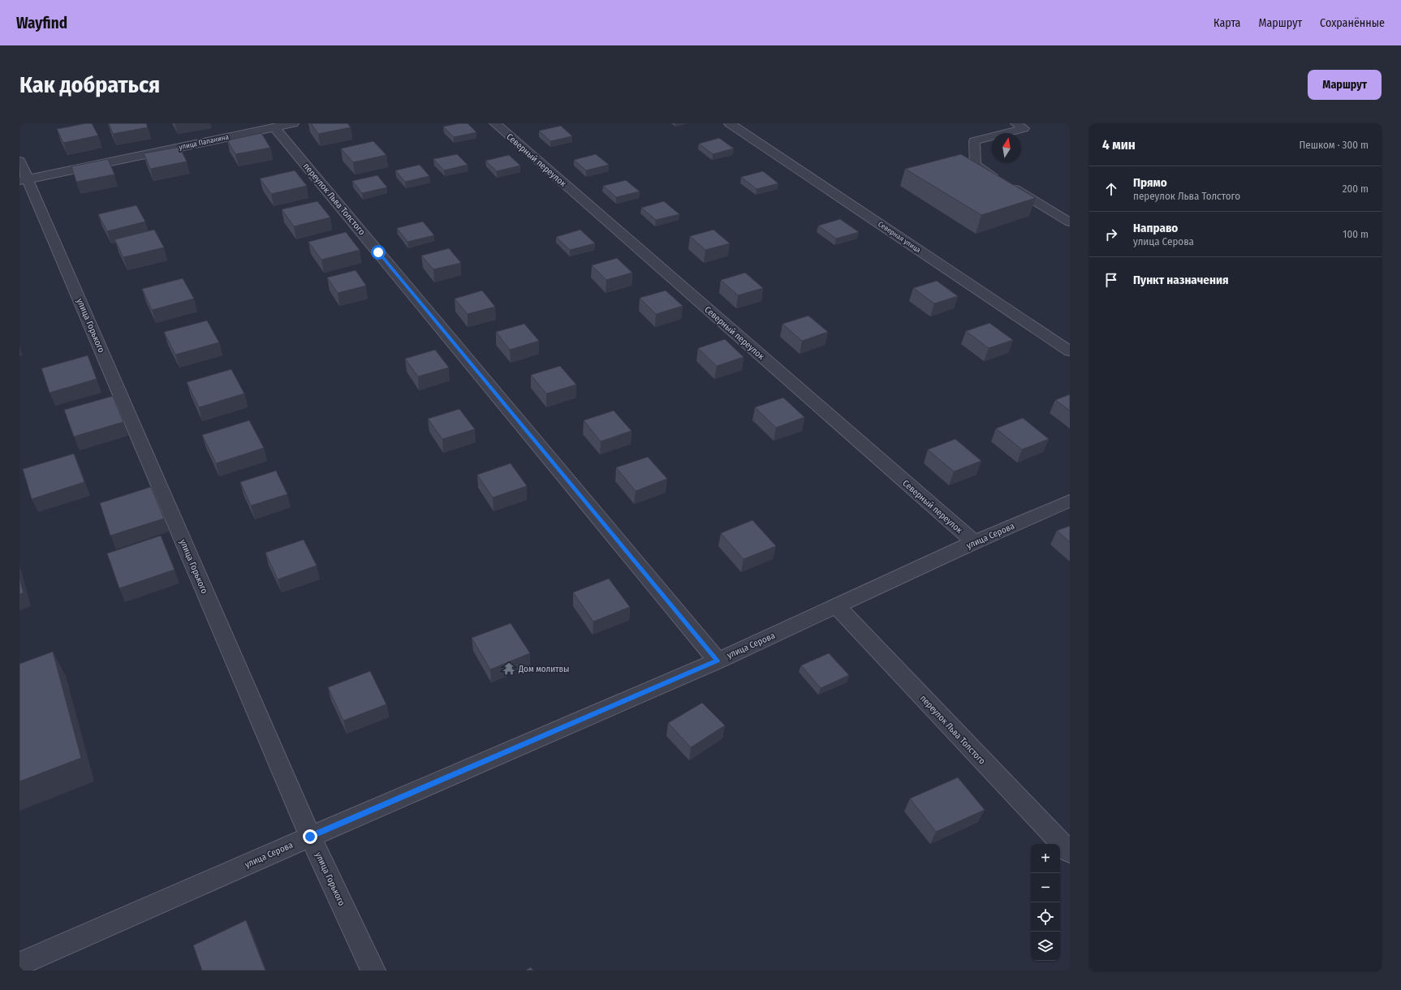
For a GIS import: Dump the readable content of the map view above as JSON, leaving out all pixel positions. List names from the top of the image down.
{
  "streets": {
    "street": [
      "улица Папанина",
      "Северный переулок",
      "переулок Льва Толстого",
      "Северная улица",
      "улица Горького",
      "улица Серова"
    ]
  },
  "crossings": [
    ["улица Папанина", "переулок Льва Толстого"],
    ["улица Папанина", "улица Горького"],
    ["Северный переулок", "улица Серова"],
    ["переулок Льва Толстого", "улица Серова"],
    ["улица Горького", "улица Серова"]
  ],
  "places": {
    "temple": ["Дом молитвы"]
  },
  "north": "top",
  "page": {
    "header": "Wayfind",
    "nav": ["Карта", "Маршрут", "Сохранённые"],
    "buttons": "Маршрут",
    "title": "Как добраться",
    "heading": ["4 мин", "Пешком · 300 m"],
    "list": [
      ["Прямо", "переулок Льва Толстого", "200 m"],
      ["Направо", "улица Серова", "100 m"],
      "Пункт назначения"
    ],
    "map_buttons": ["+", "−"]
  }
}
